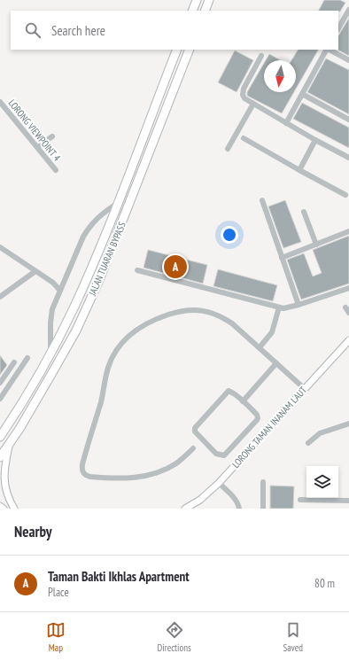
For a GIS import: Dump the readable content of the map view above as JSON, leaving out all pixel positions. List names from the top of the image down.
{
  "streets": {
    "highway": ["JALAN TUARAN BYPASS"],
    "main road": ["LORONG TAMAN INANAM LAUT"],
    "street": ["LORONG VIEWPOINT 4"]
  },
  "north": "bottom",
  "page": {
    "search": "Search here",
    "pins": "A",
    "heading": "Nearby",
    "list": [
      {
        "mark": "A",
        "name": "Taman Bakti Ikhlas Apartment",
        "note": "Place",
        "value": "80 m"
      }
    ],
    "nav": ["Map", "Directions", "Saved"]
  }
}
